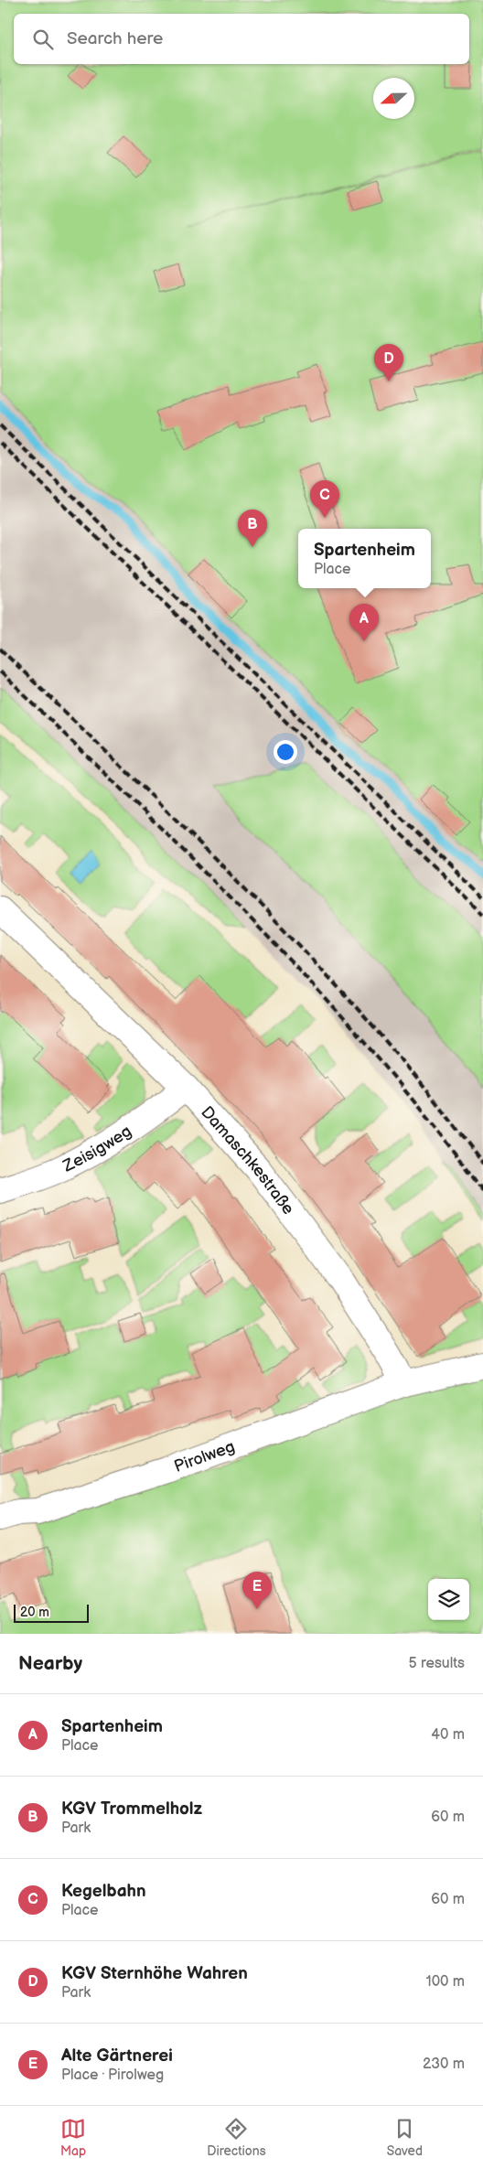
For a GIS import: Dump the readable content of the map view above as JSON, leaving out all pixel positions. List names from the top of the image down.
{
  "streets": {
    "street": ["Zeisigweg", "Damaschkestraße", "Pirolweg"]
  },
  "crossings": [
    ["Zeisigweg", "Damaschkestraße"],
    ["Damaschkestraße", "Pirolweg"]
  ],
  "scale_bar": "20 m",
  "north": "left",
  "page": {
    "search": "Search here",
    "pins": [
      "D",
      "C",
      "B",
      "A",
      "E"
    ],
    "popup": ["Spartenheim", "Place"],
    "scale": "20 m",
    "heading": ["Nearby", "5 results"],
    "list": [
      {
        "mark": "A",
        "name": "Spartenheim",
        "note": "Place",
        "value": "40 m"
      },
      {
        "mark": "B",
        "name": "KGV Trommelholz",
        "note": "Park",
        "value": "60 m"
      },
      {
        "mark": "C",
        "name": "Kegelbahn",
        "note": "Place",
        "value": "60 m"
      },
      {
        "mark": "D",
        "name": "KGV Sternhöhe Wahren",
        "note": "Park",
        "value": "100 m"
      },
      {
        "mark": "E",
        "name": "Alte Gärtnerei",
        "note": "Place · Pirolweg",
        "value": "230 m"
      }
    ],
    "nav": ["Map", "Directions", "Saved"]
  }
}
